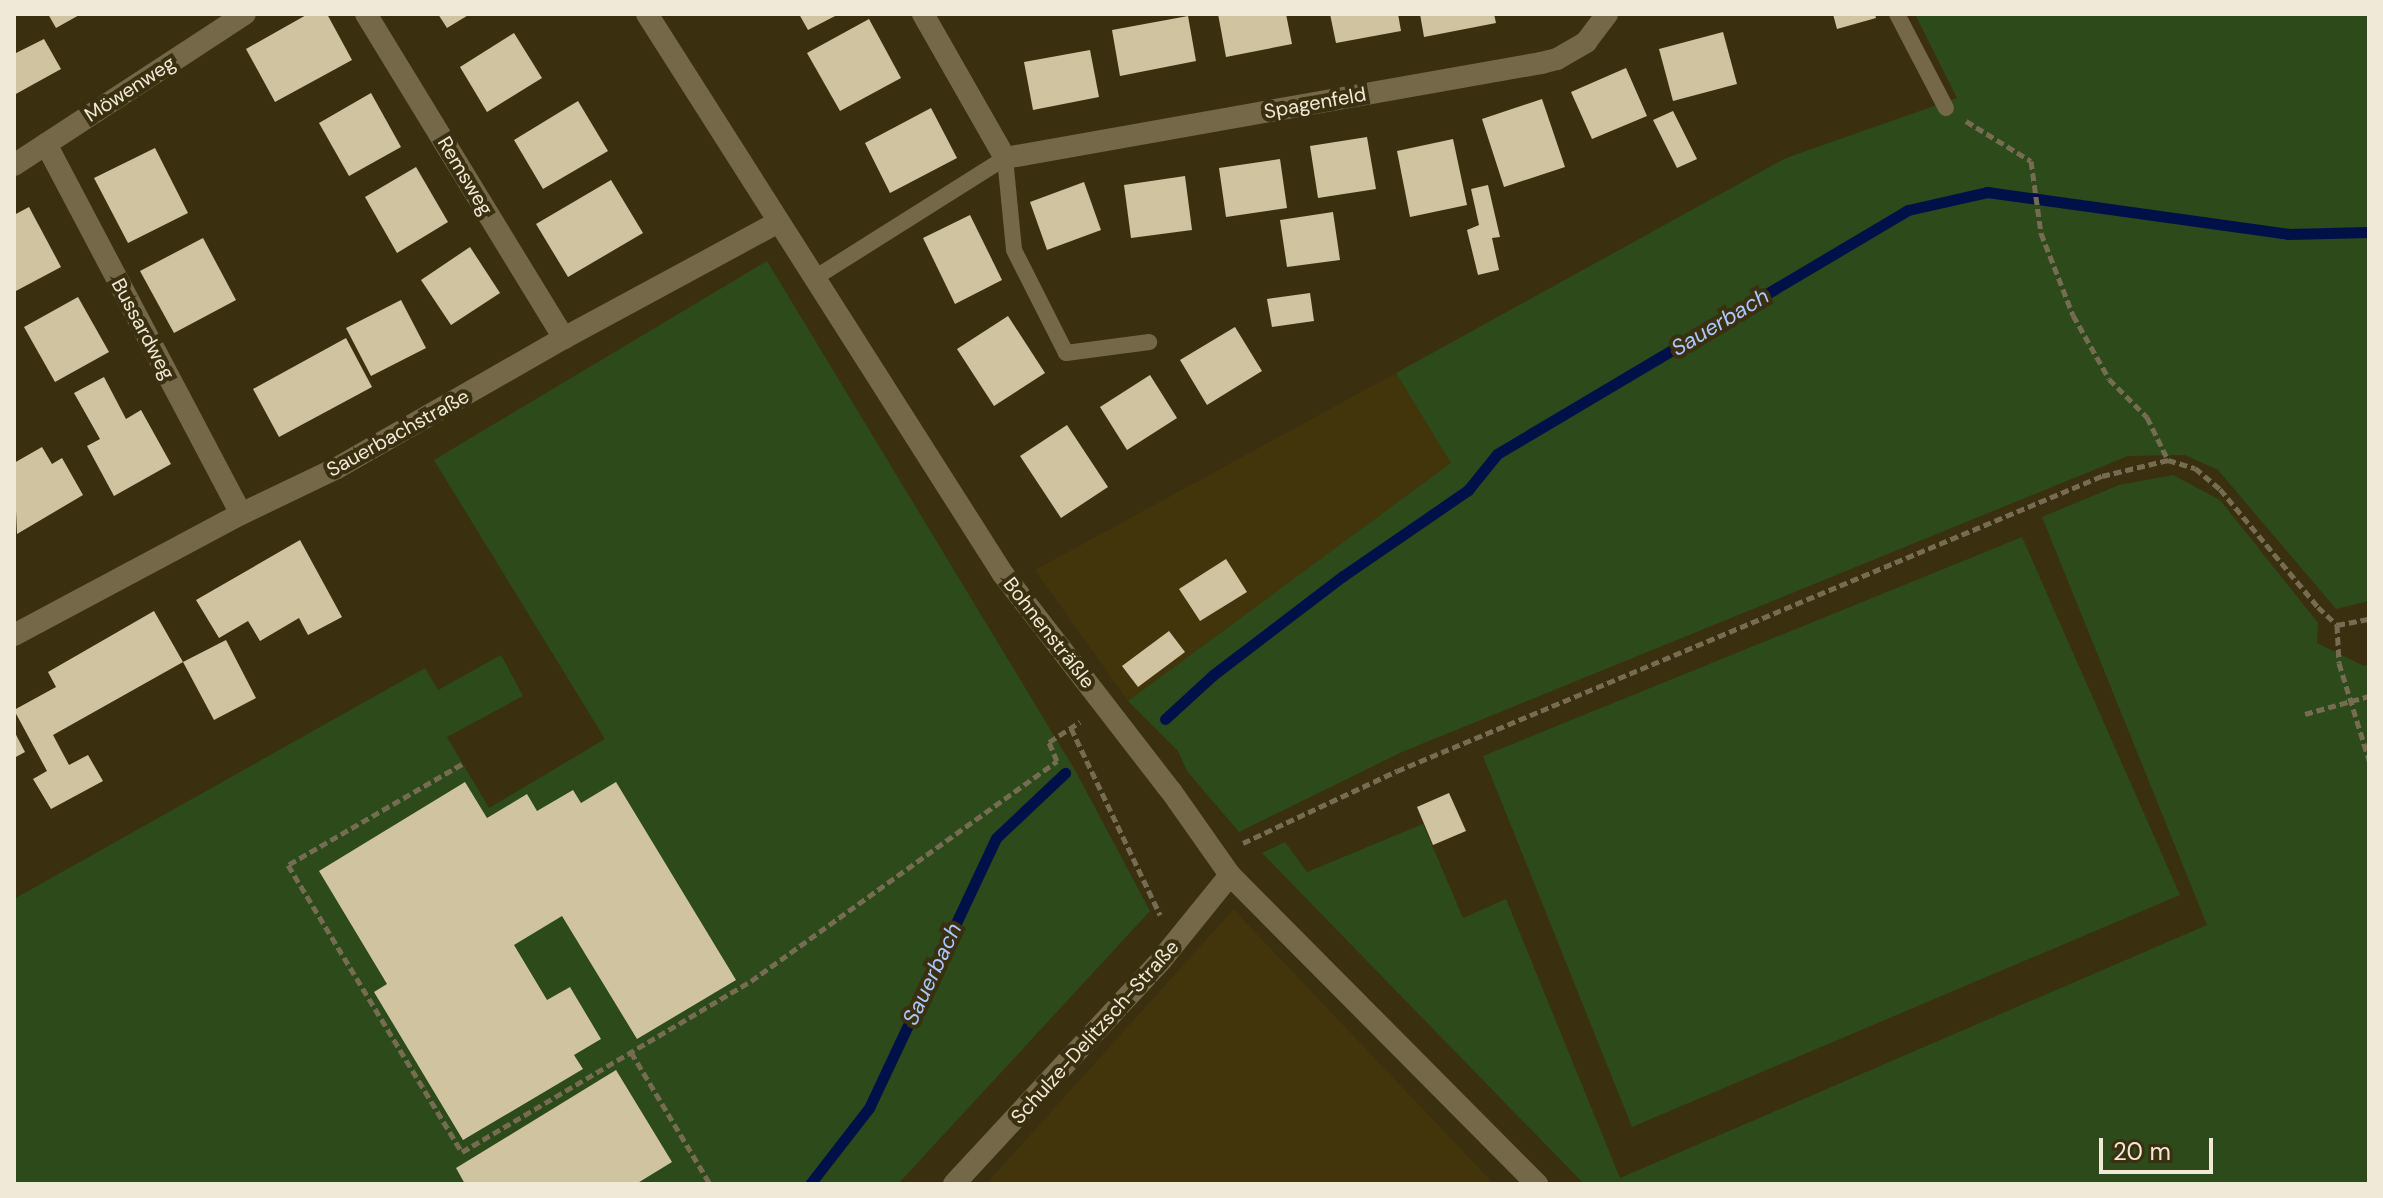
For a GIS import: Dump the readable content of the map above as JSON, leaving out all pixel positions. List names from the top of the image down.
{
  "streets": {
    "street": [
      "Möwenweg",
      "Spagenfeld",
      "Remsweg",
      "Bussardweg",
      "Sauerbachstraße",
      "Bohnensträßle",
      "Schulze-Delitzsch-Straße"
    ]
  },
  "crossings": [
    ["Möwenweg", "Bussardweg"],
    ["Spagenfeld", "Bohnensträßle"],
    ["Remsweg", "Sauerbachstraße"],
    ["Bussardweg", "Sauerbachstraße"],
    ["Sauerbachstraße", "Bohnensträßle"],
    ["Bohnensträßle", "Schulze-Delitzsch-Straße"]
  ],
  "water": ["Sauerbach"],
  "scale_bar": "20 m"
}
